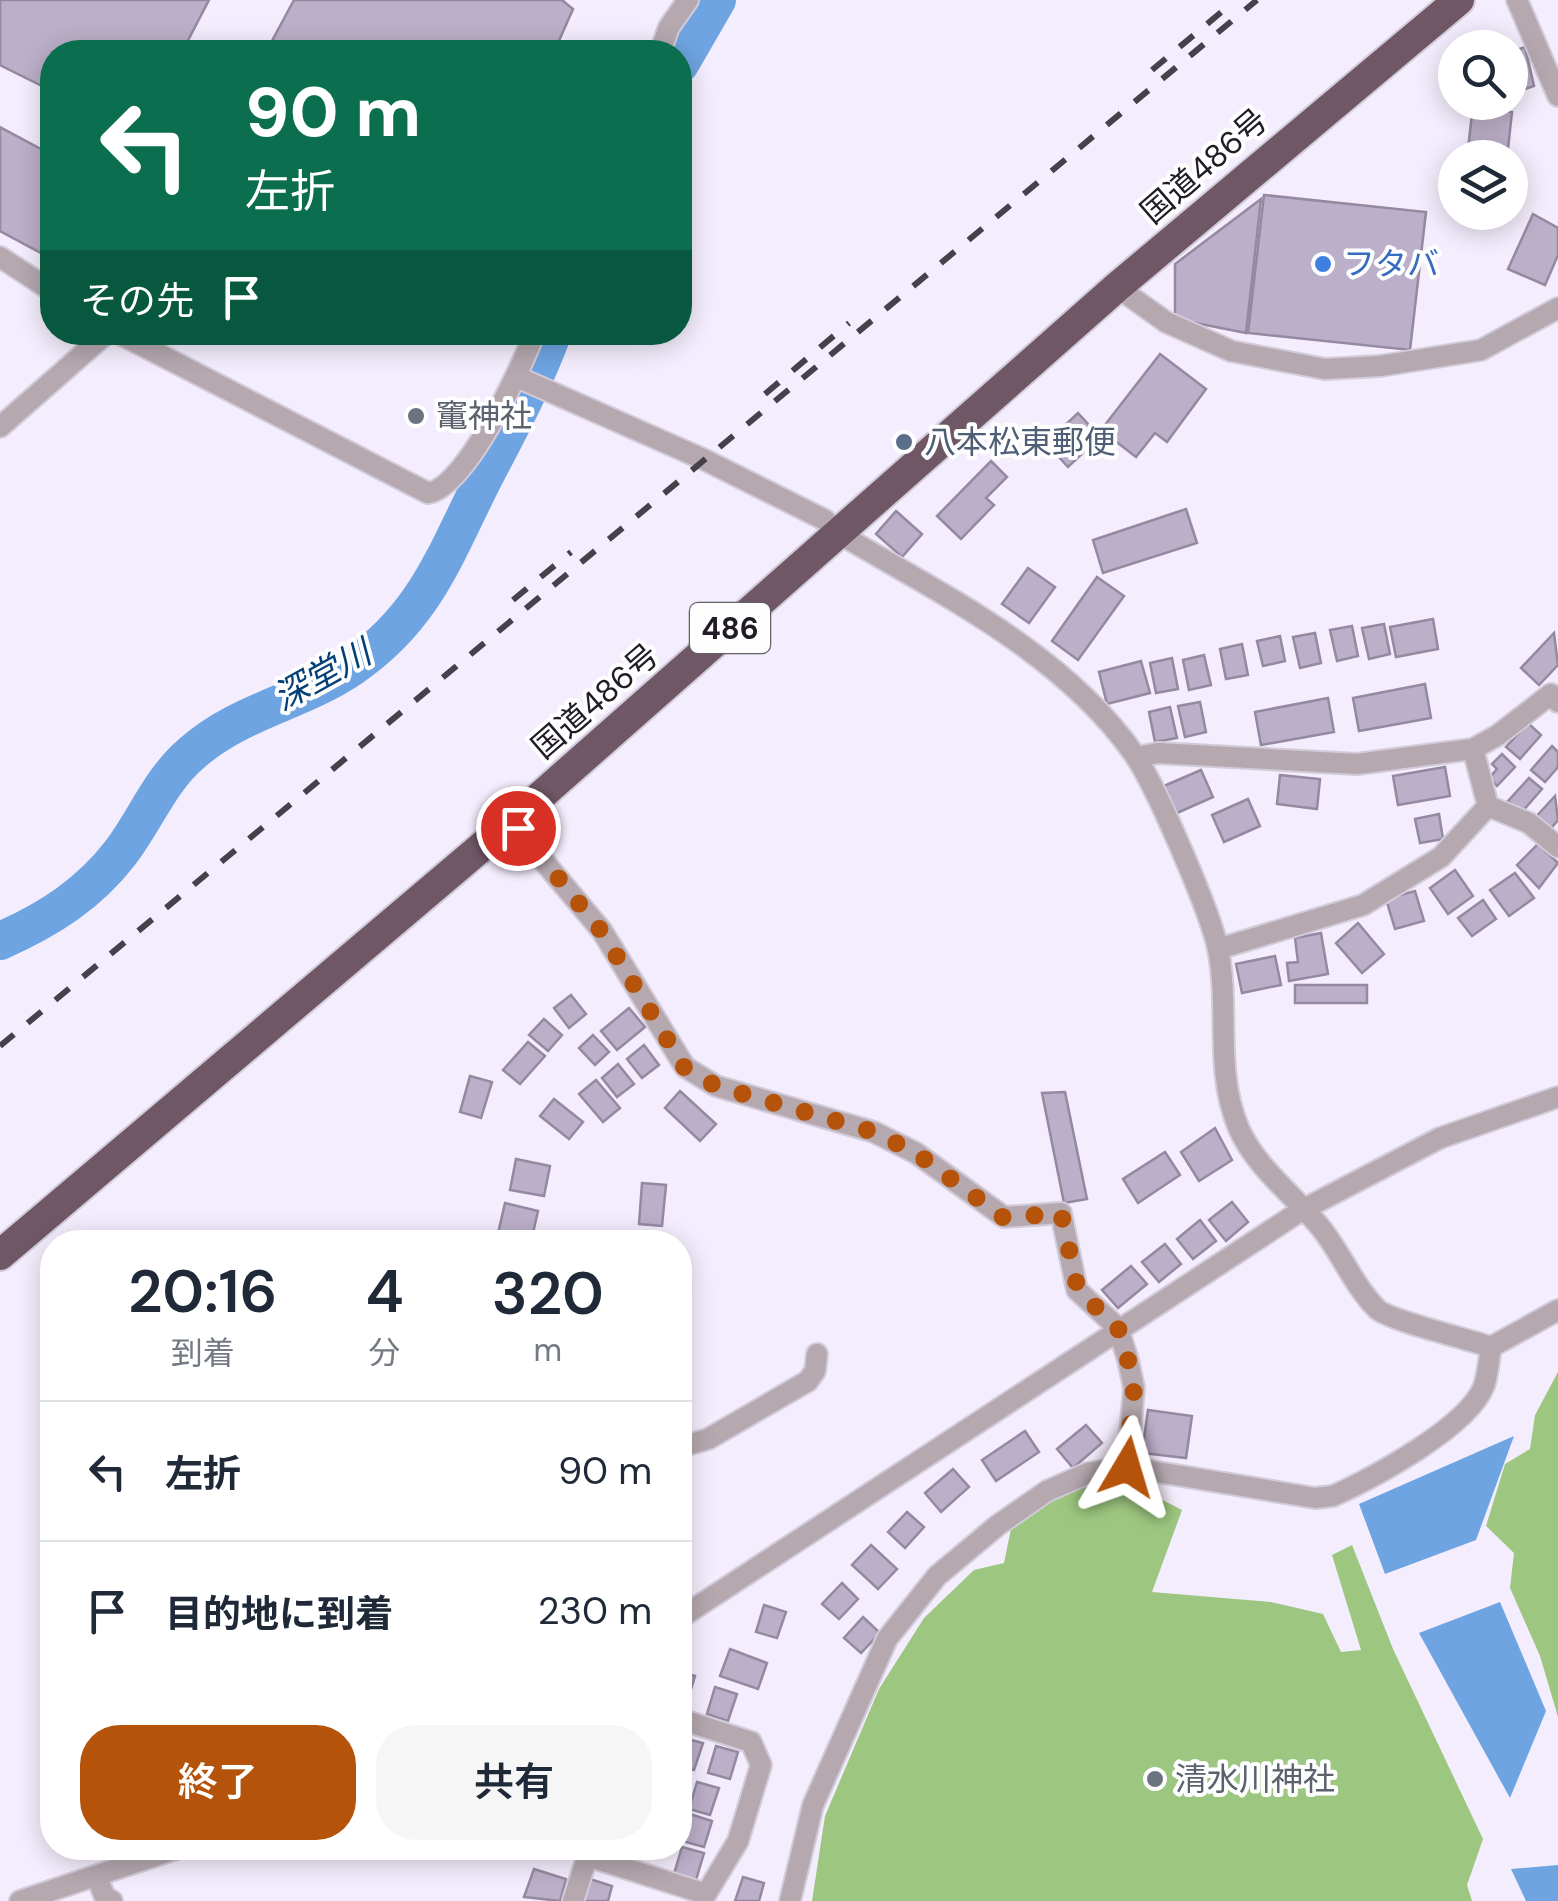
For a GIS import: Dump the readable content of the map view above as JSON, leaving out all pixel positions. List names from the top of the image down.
{
  "streets": {
    "highway": ["国道486号", "486"]
  },
  "water": ["深堂川"],
  "places": [
    "フタバ",
    "竃神社",
    "八本松東郵便",
    "清水川神社"
  ],
  "page": {
    "turn": ["90 m", "左折"],
    "then": "その先",
    "eta": [
      "20:16",
      "到着",
      "4",
      "分",
      "320",
      "m"
    ],
    "list": [
      {
        "name": "左折",
        "value": "90 m"
      },
      {
        "name": "目的地に到着",
        "value": "230 m"
      }
    ],
    "buttons": ["終了", "共有"]
  }
}
